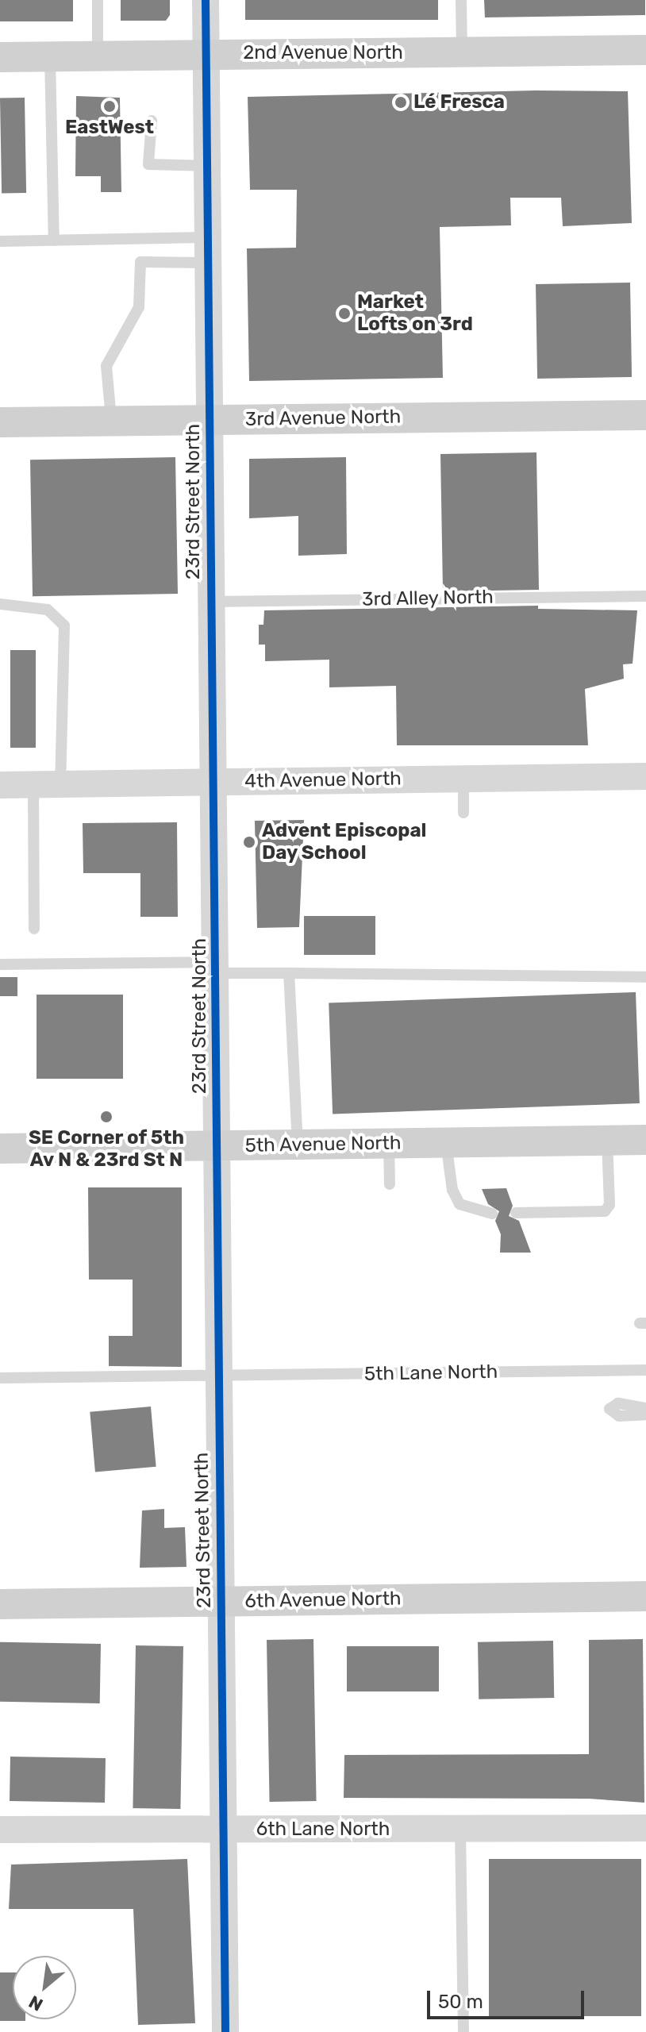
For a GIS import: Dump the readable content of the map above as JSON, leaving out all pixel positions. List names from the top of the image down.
{
  "streets": {
    "main road": [
      "2nd Avenue North",
      "3rd Avenue North",
      "5th Avenue North",
      "6th Avenue North"
    ],
    "street": ["23rd Street North", "4th Avenue North", "6th Lane North"],
    "lane": ["3rd Alley North", "5th Lane North"]
  },
  "crossings": [
    ["2nd Avenue North", "23rd Street North"],
    ["3rd Avenue North", "23rd Street North"],
    ["23rd Street North", "3rd Alley North"],
    ["23rd Street North", "4th Avenue North"],
    ["23rd Street North", "5th Avenue North"],
    ["23rd Street North", "5th Lane North"],
    ["23rd Street North", "6th Avenue North"],
    ["23rd Street North", "6th Lane North"]
  ],
  "places": [
    "Lé Fresca",
    "EastWest",
    "Market Lofts on 3rd",
    "Advent Episcopal Day School",
    "SE Corner of 5th Av N & 23rd St N"
  ],
  "scale_bar": "50 m",
  "north": "bottom left"
}
